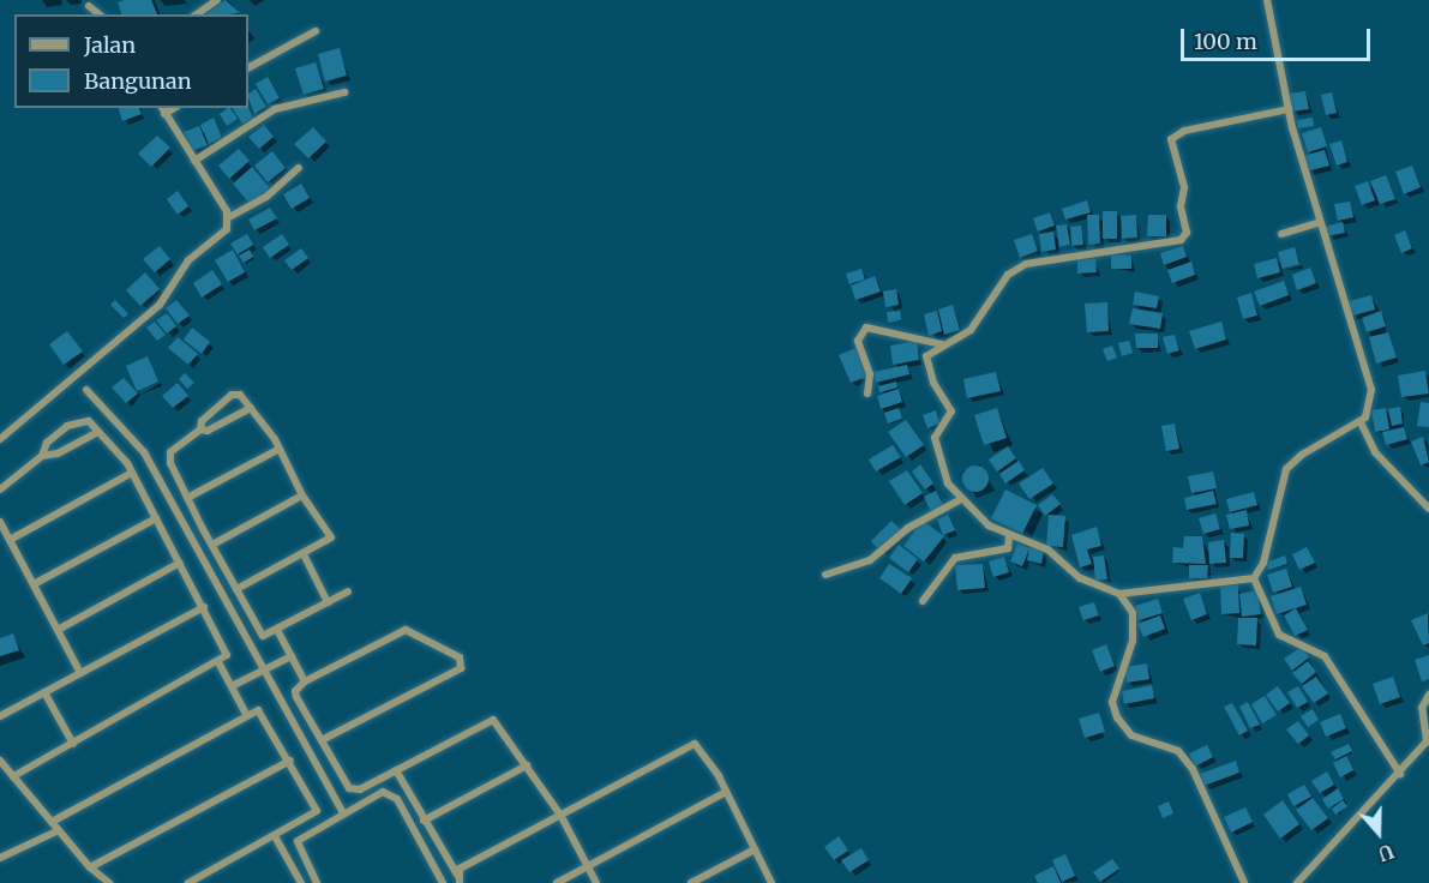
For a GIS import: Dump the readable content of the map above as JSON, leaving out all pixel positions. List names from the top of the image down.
{
  "legend": ["Jalan", "Bangunan"],
  "scale_bar": "100 m",
  "north": "bottom"
}
